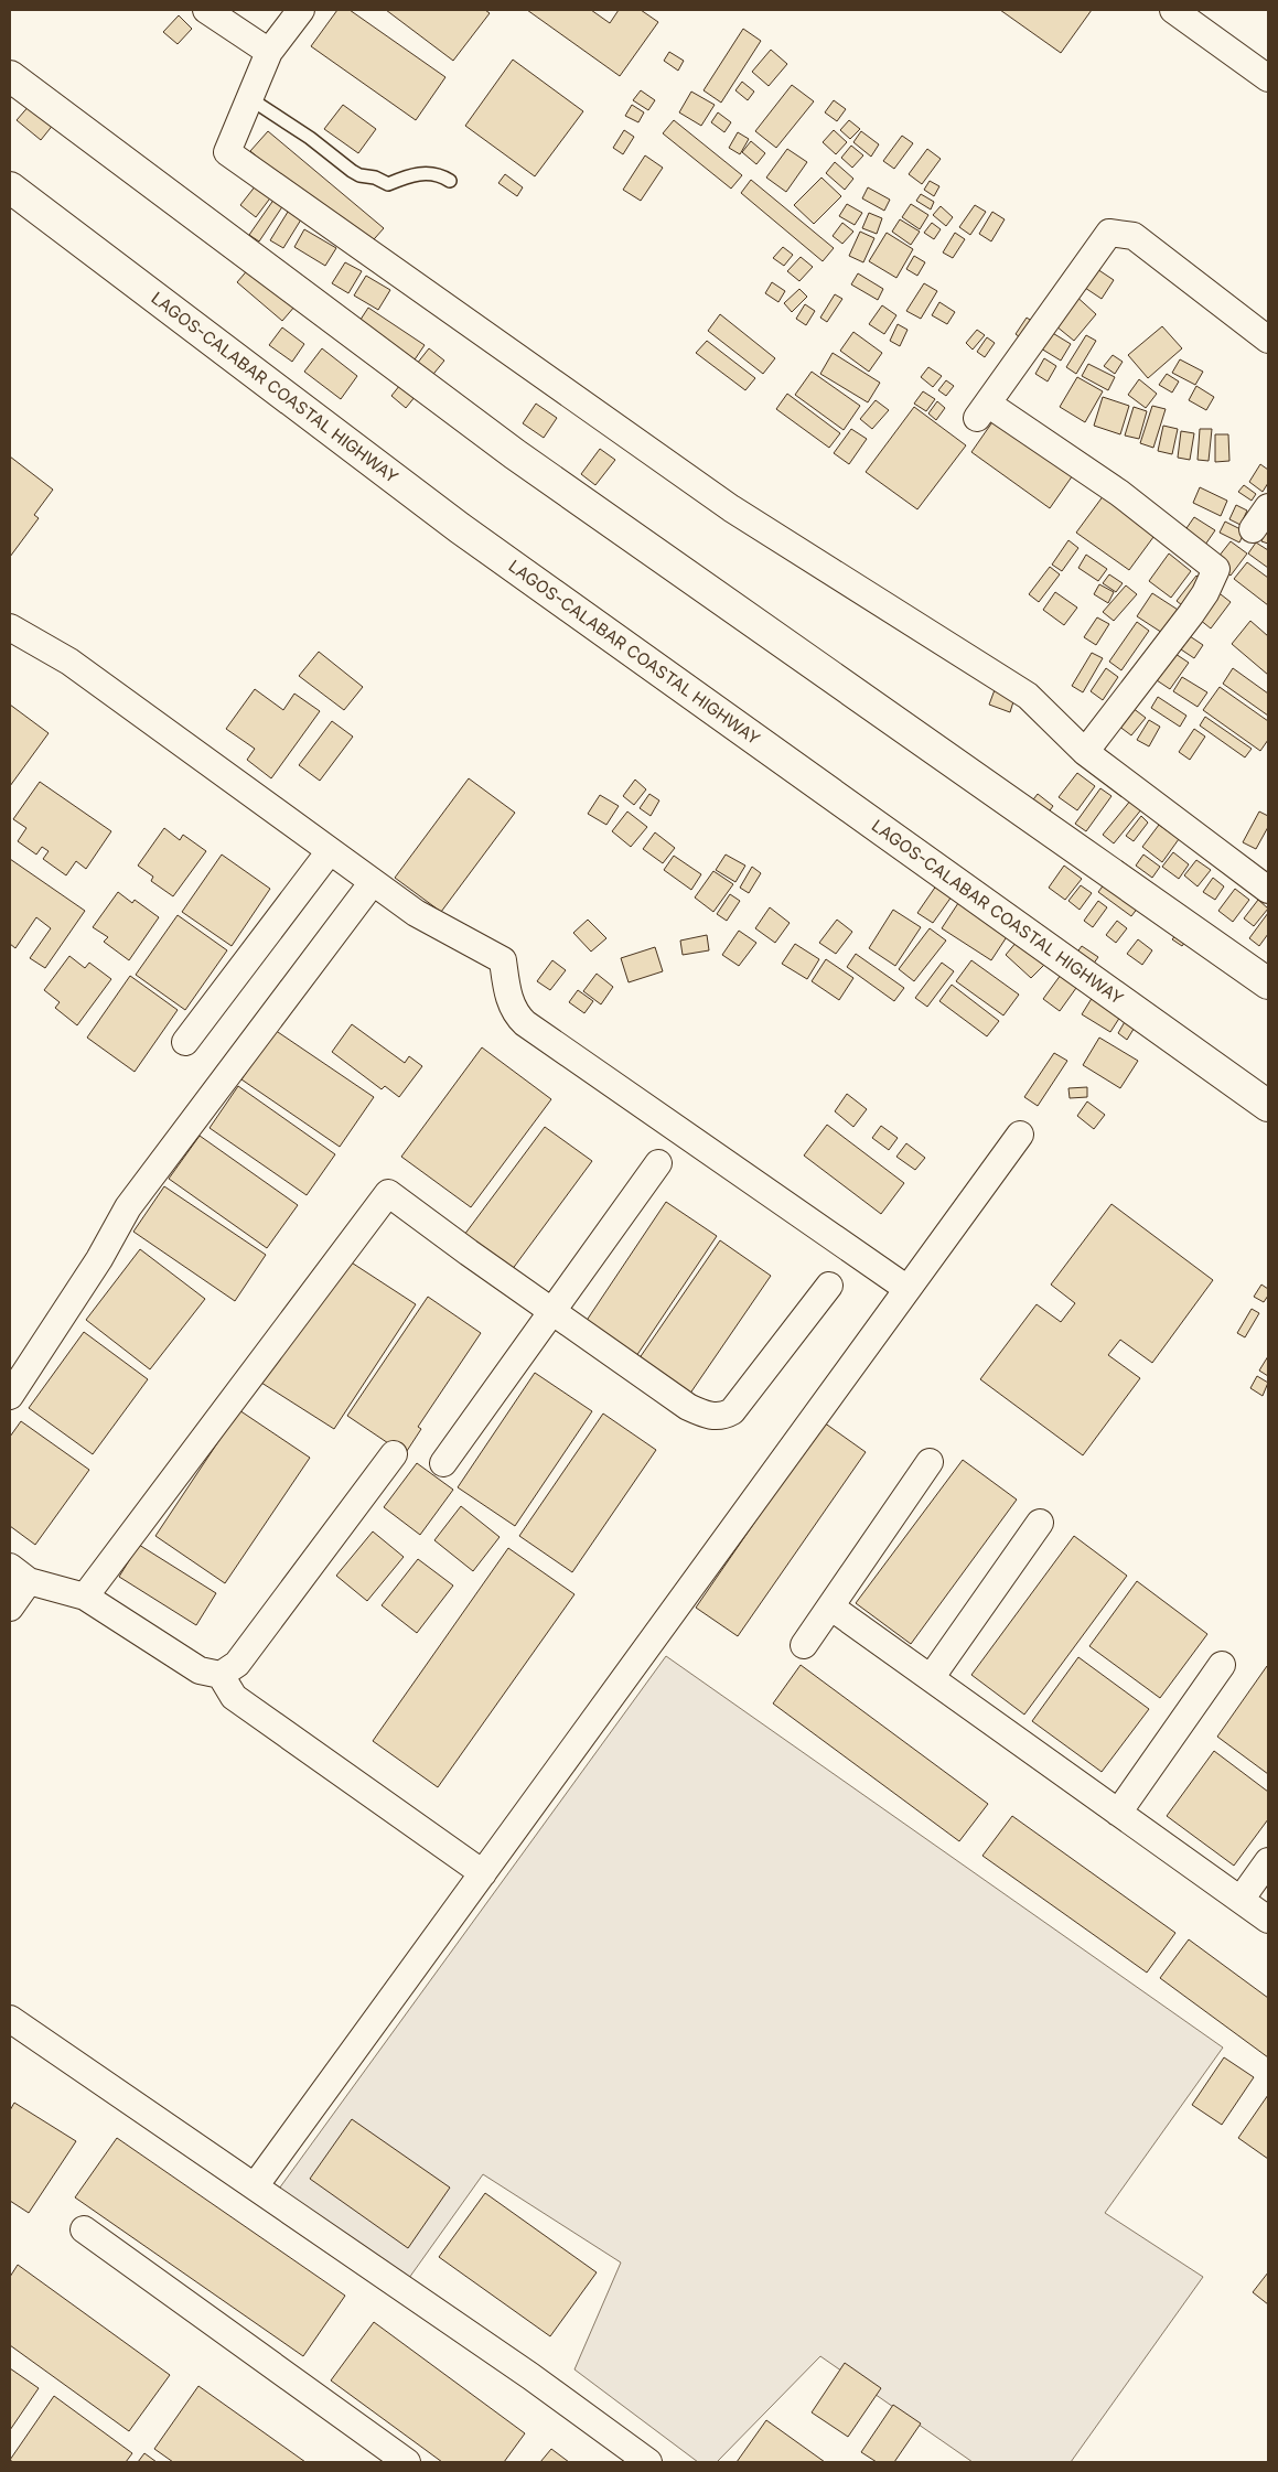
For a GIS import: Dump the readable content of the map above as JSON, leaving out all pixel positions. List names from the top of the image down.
{
  "streets": {
    "highway": ["LAGOS-CALABAR COASTAL HIGHWAY"]
  }
}
